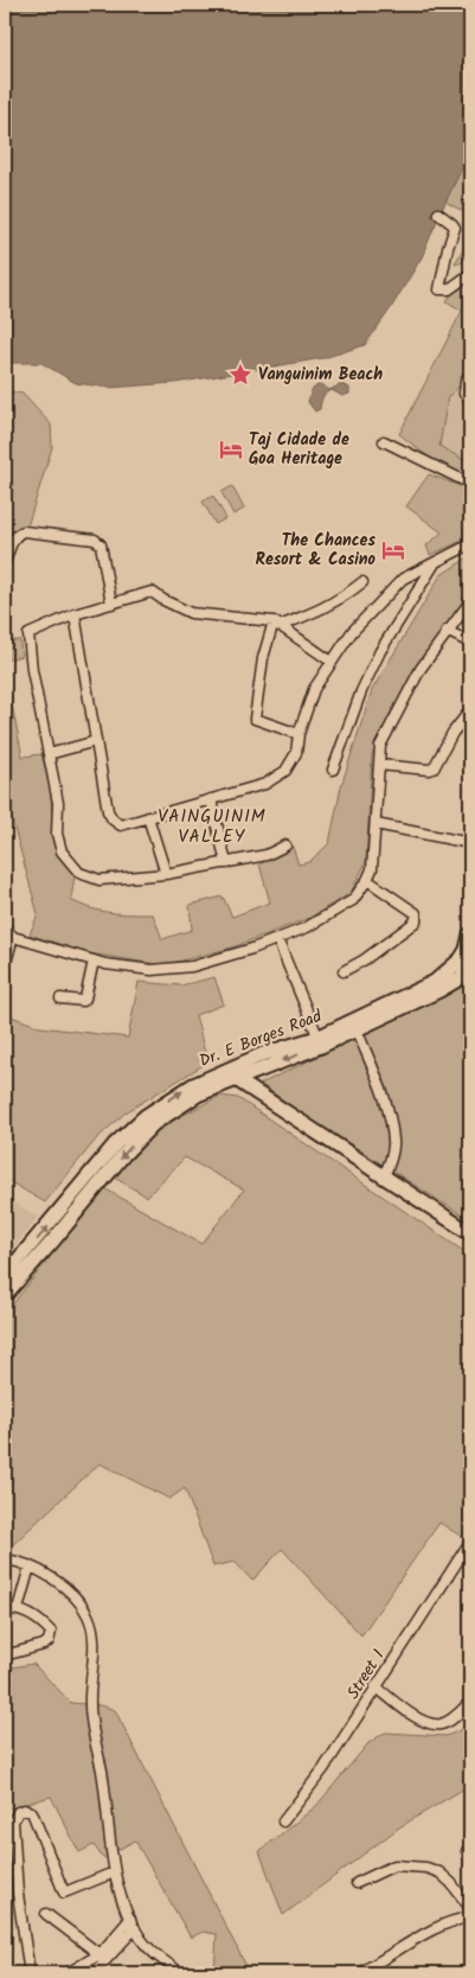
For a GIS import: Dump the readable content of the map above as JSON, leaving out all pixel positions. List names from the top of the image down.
{
  "streets": {
    "main road": ["Dr. E Borges Road"],
    "street": ["Street 1"]
  },
  "districts": ["VAINGUINIM VALLEY"],
  "places": {
    "place": ["Vanguinim Beach"],
    "hotel": ["Taj Cidade de Goa Heritage", "The Chances Resort & Casino"]
  }
}
